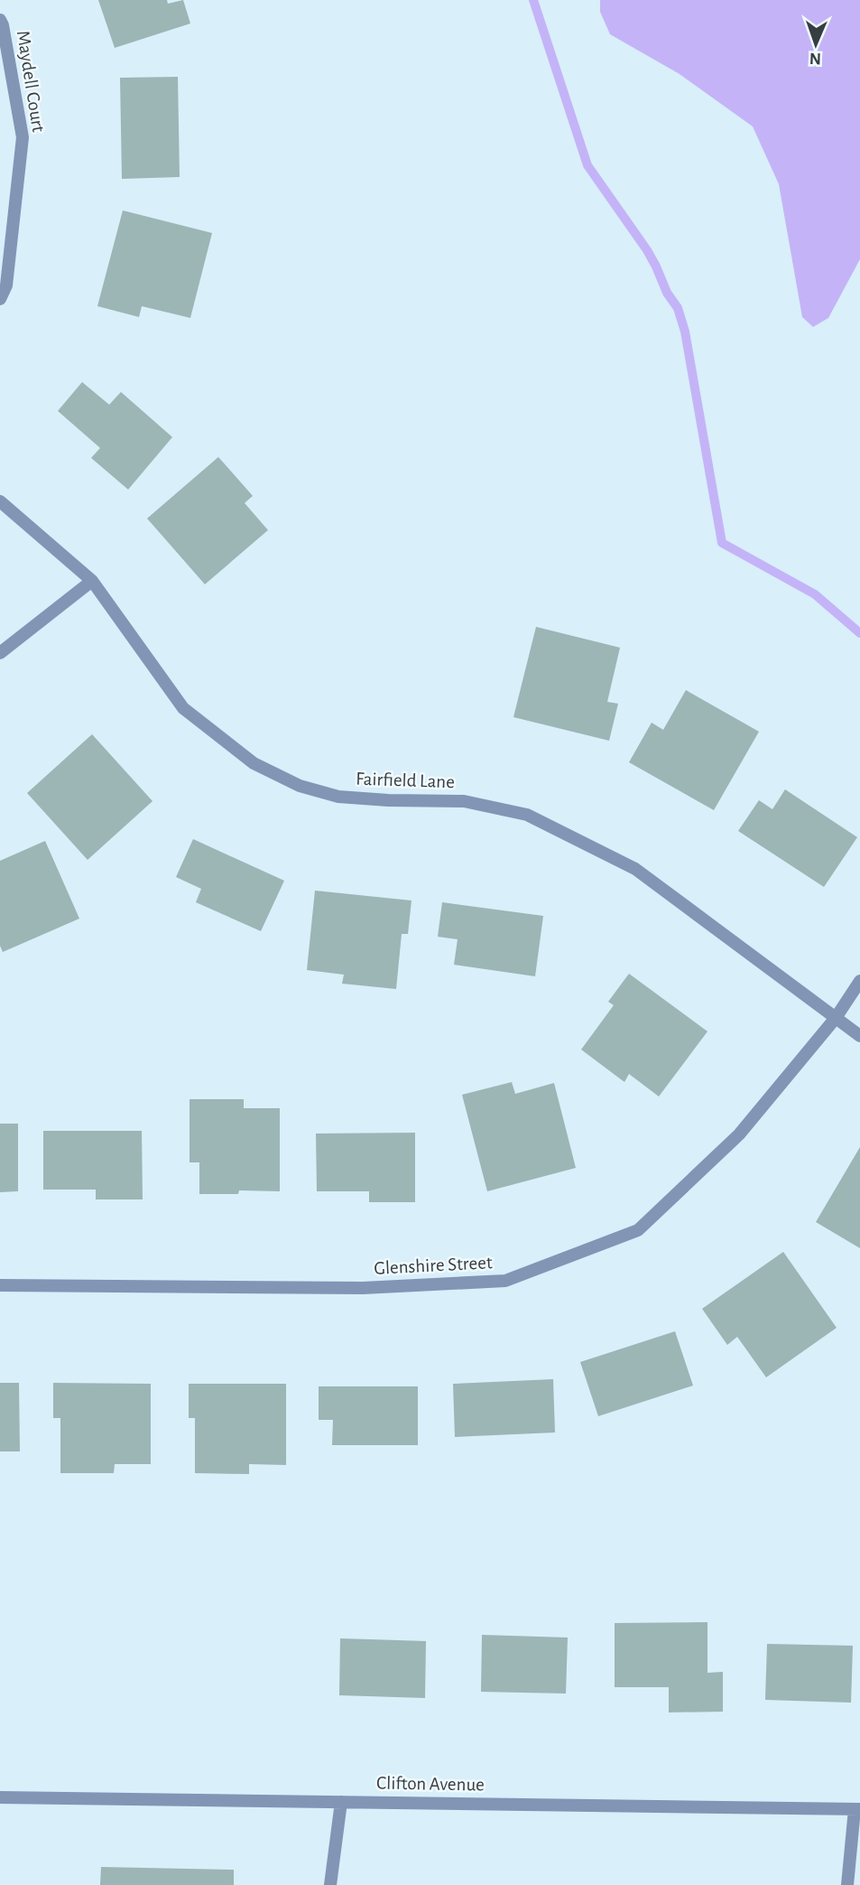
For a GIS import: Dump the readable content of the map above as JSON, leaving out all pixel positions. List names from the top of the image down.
{
  "streets": {
    "street": [
      "Maydell Court",
      "Fairfield Lane",
      "Glenshire Street",
      "Clifton Avenue"
    ]
  },
  "crossings": [
    ["Fairfield Lane", "Glenshire Street"]
  ],
  "north": "bottom"
}
